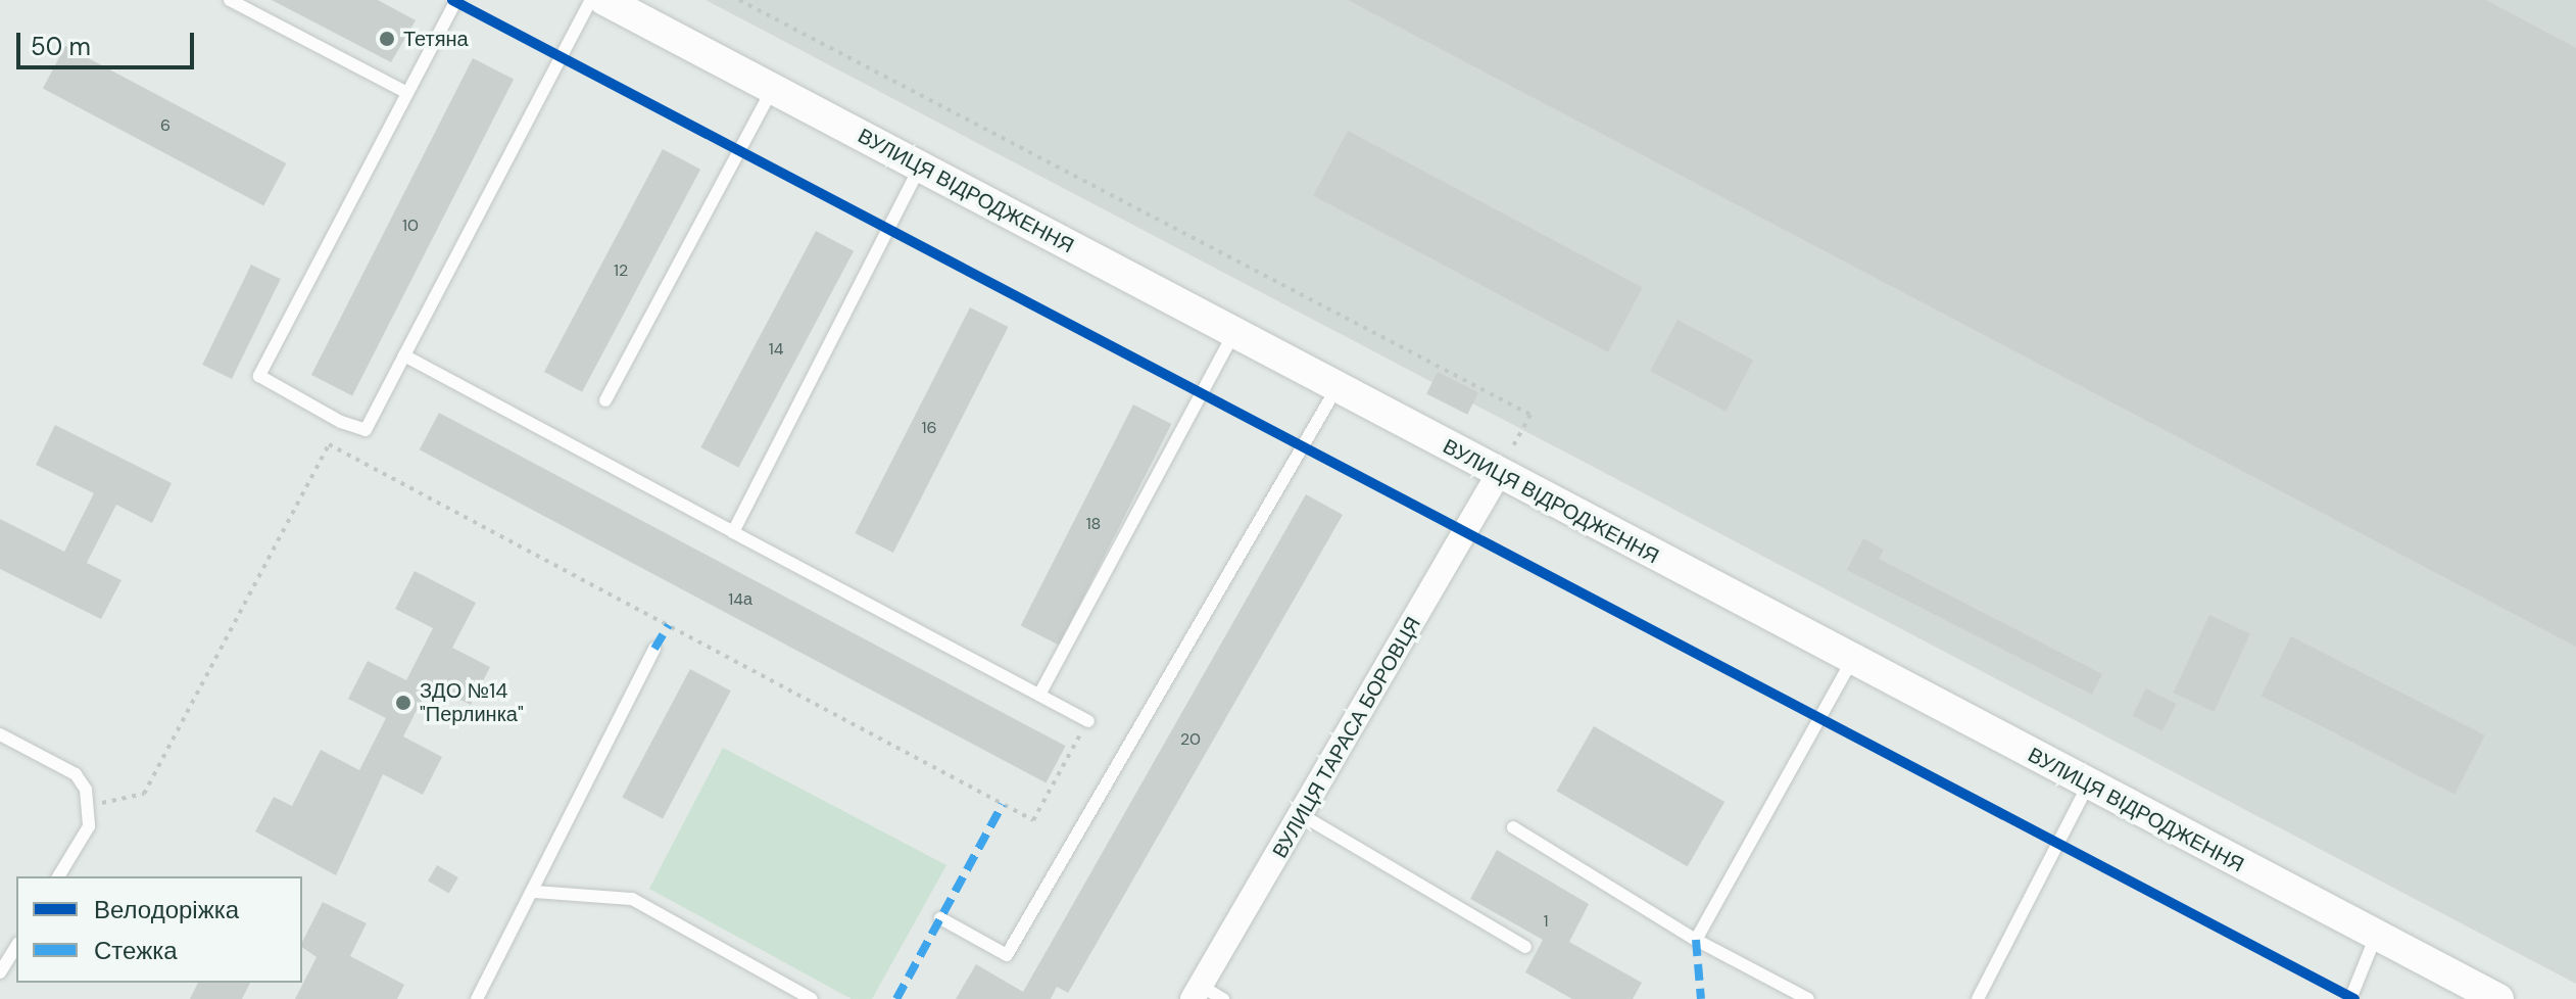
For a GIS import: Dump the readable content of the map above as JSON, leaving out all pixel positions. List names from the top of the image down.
{
  "streets": {
    "street": ["ВУЛИЦЯ ВІДРОДЖЕННЯ", "ВУЛИЦЯ ТАРАСА БОРОВЦЯ"]
  },
  "crossings": [
    ["ВУЛИЦЯ ВІДРОДЖЕННЯ", "ВУЛИЦЯ ТАРАСА БОРОВЦЯ"]
  ],
  "places": ["Тетяна", "ЗДО №14 \"Перлинка\""],
  "house_numbers": [
    "6",
    "10",
    "12",
    "14",
    "16",
    "18",
    "14а",
    "20",
    "1"
  ],
  "legend": ["Велодоріжка", "Стежка"],
  "scale_bar": "50 m"
}
